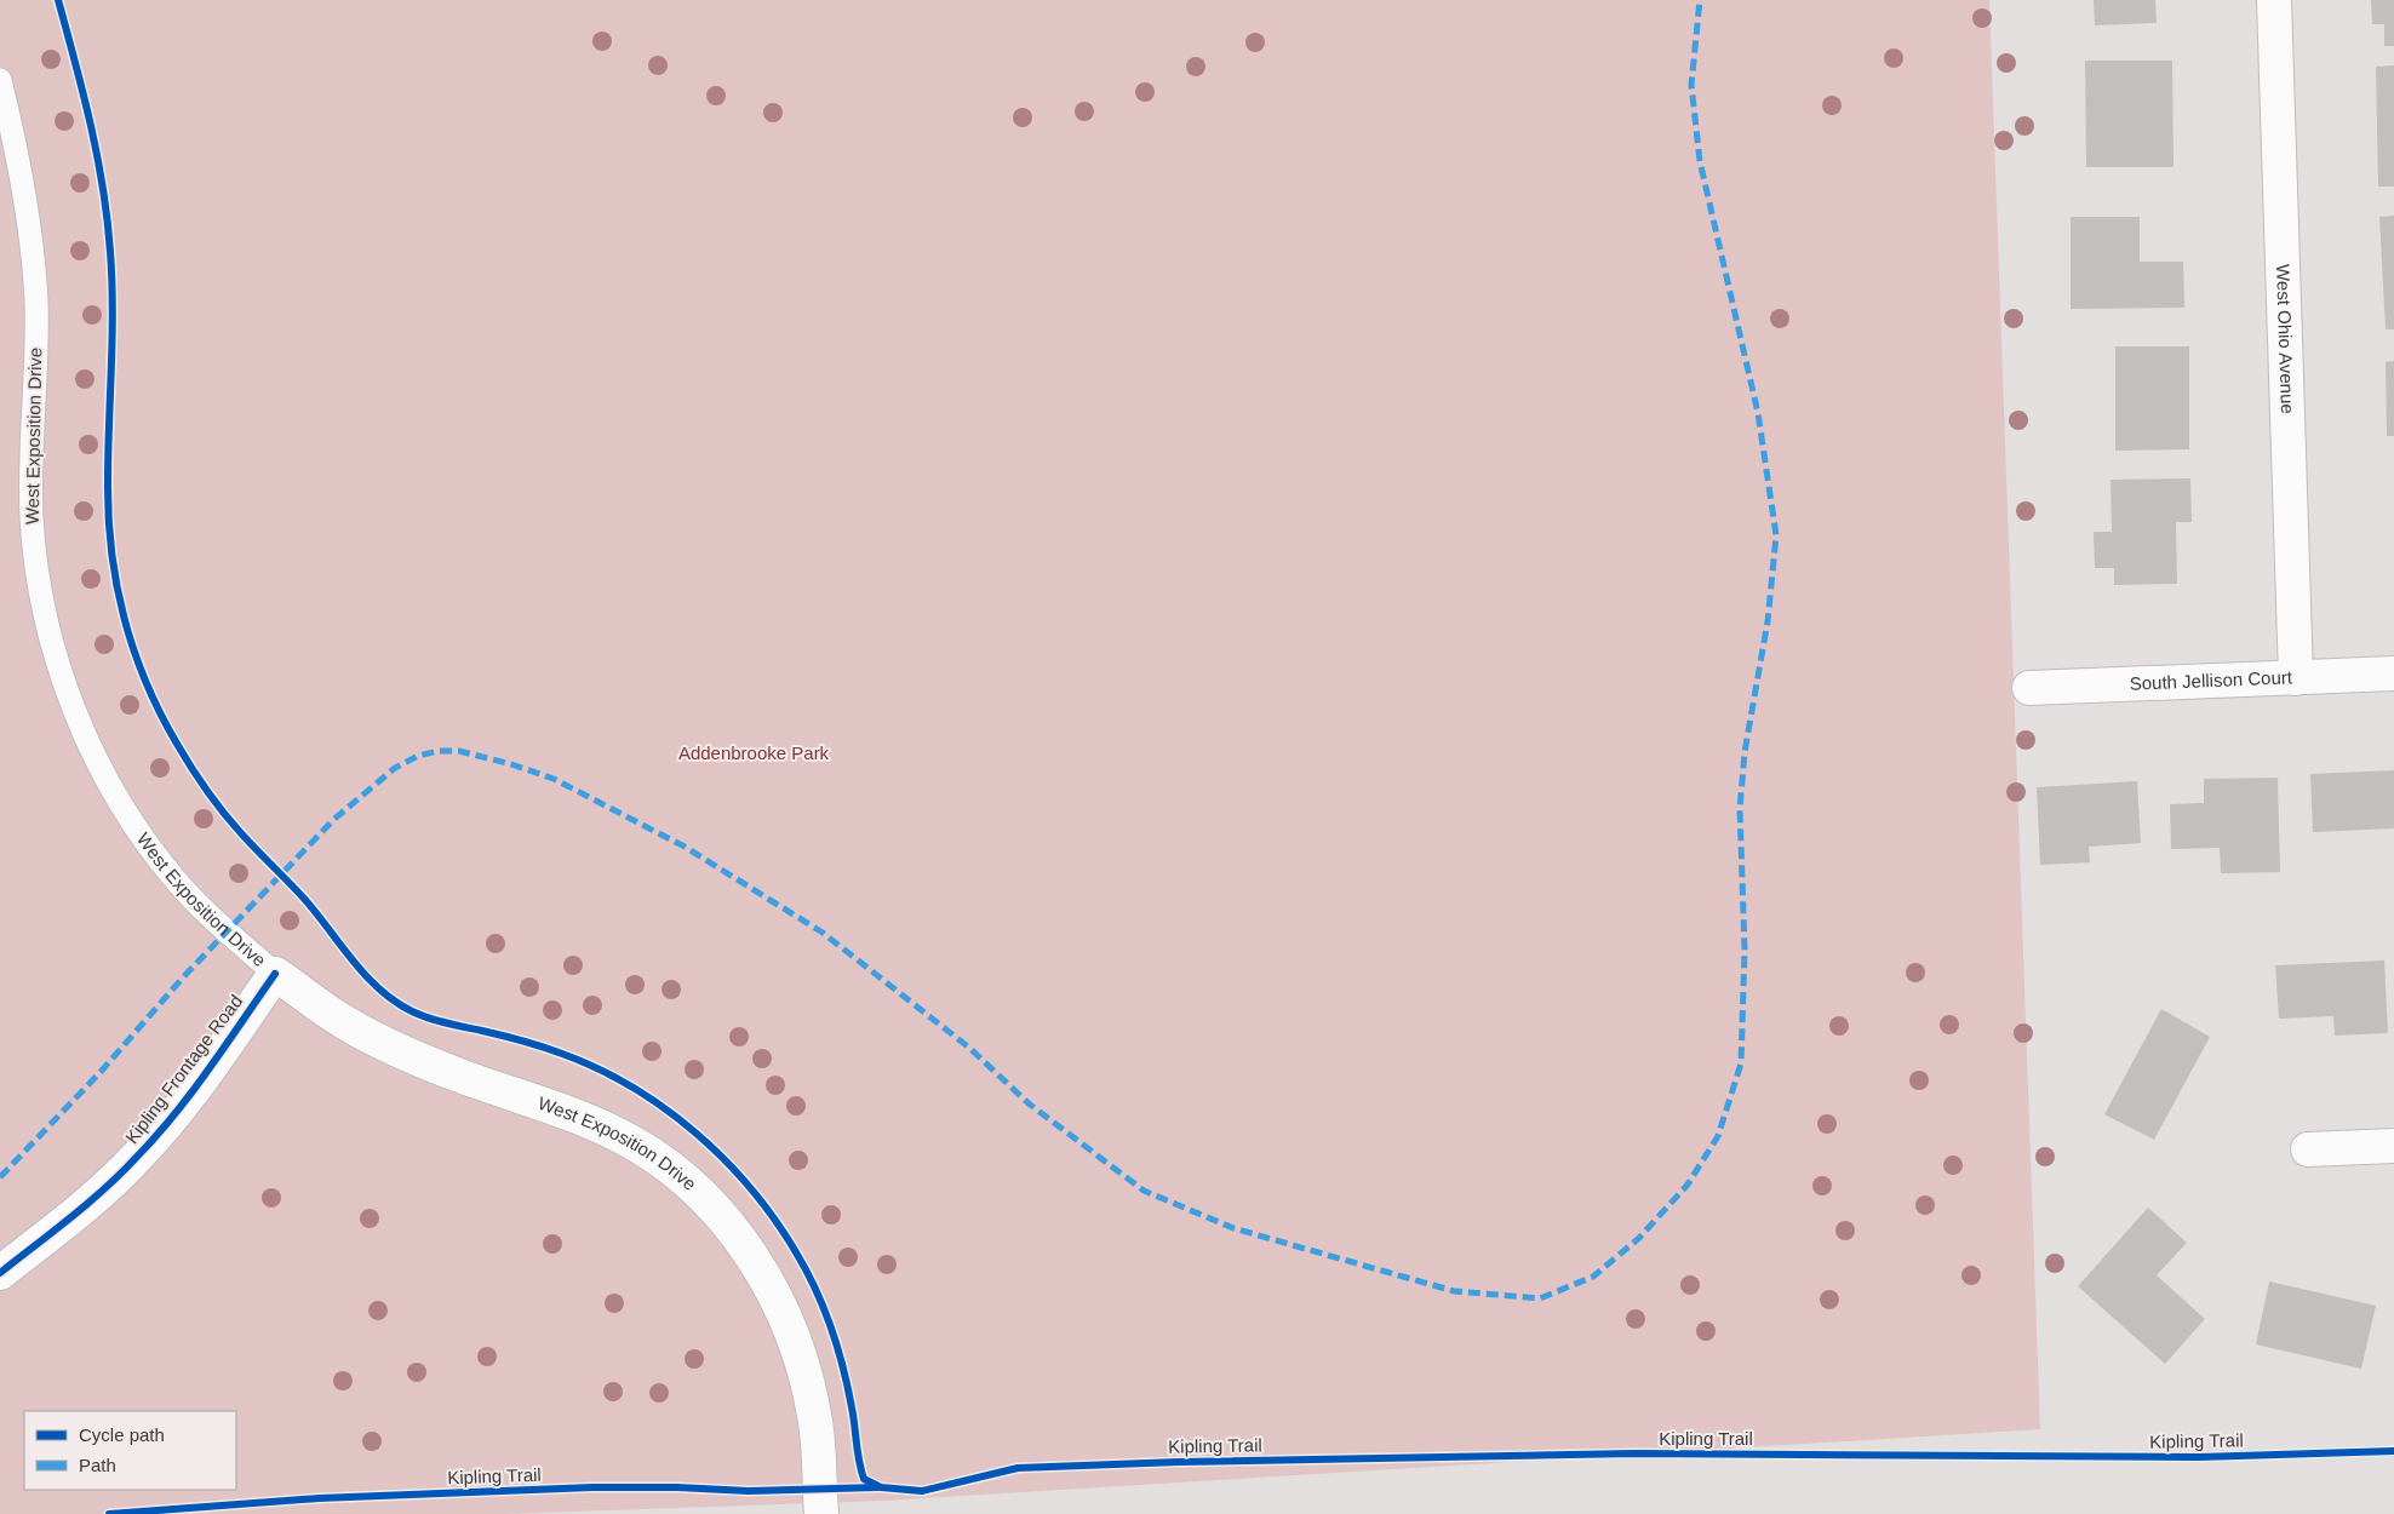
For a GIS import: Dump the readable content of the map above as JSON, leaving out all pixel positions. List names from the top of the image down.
{
  "streets": {
    "street": [
      "West Ohio Avenue",
      "West Exposition Drive",
      "South Jellison Court",
      "Kipling Frontage Road"
    ],
    "cycle path": ["Kipling Trail"]
  },
  "crossings": [
    ["West Ohio Avenue", "South Jellison Court"],
    ["West Exposition Drive", "Kipling Frontage Road"]
  ],
  "parks": ["Addenbrooke Park"],
  "legend": ["Cycle path", "Path"]
}
